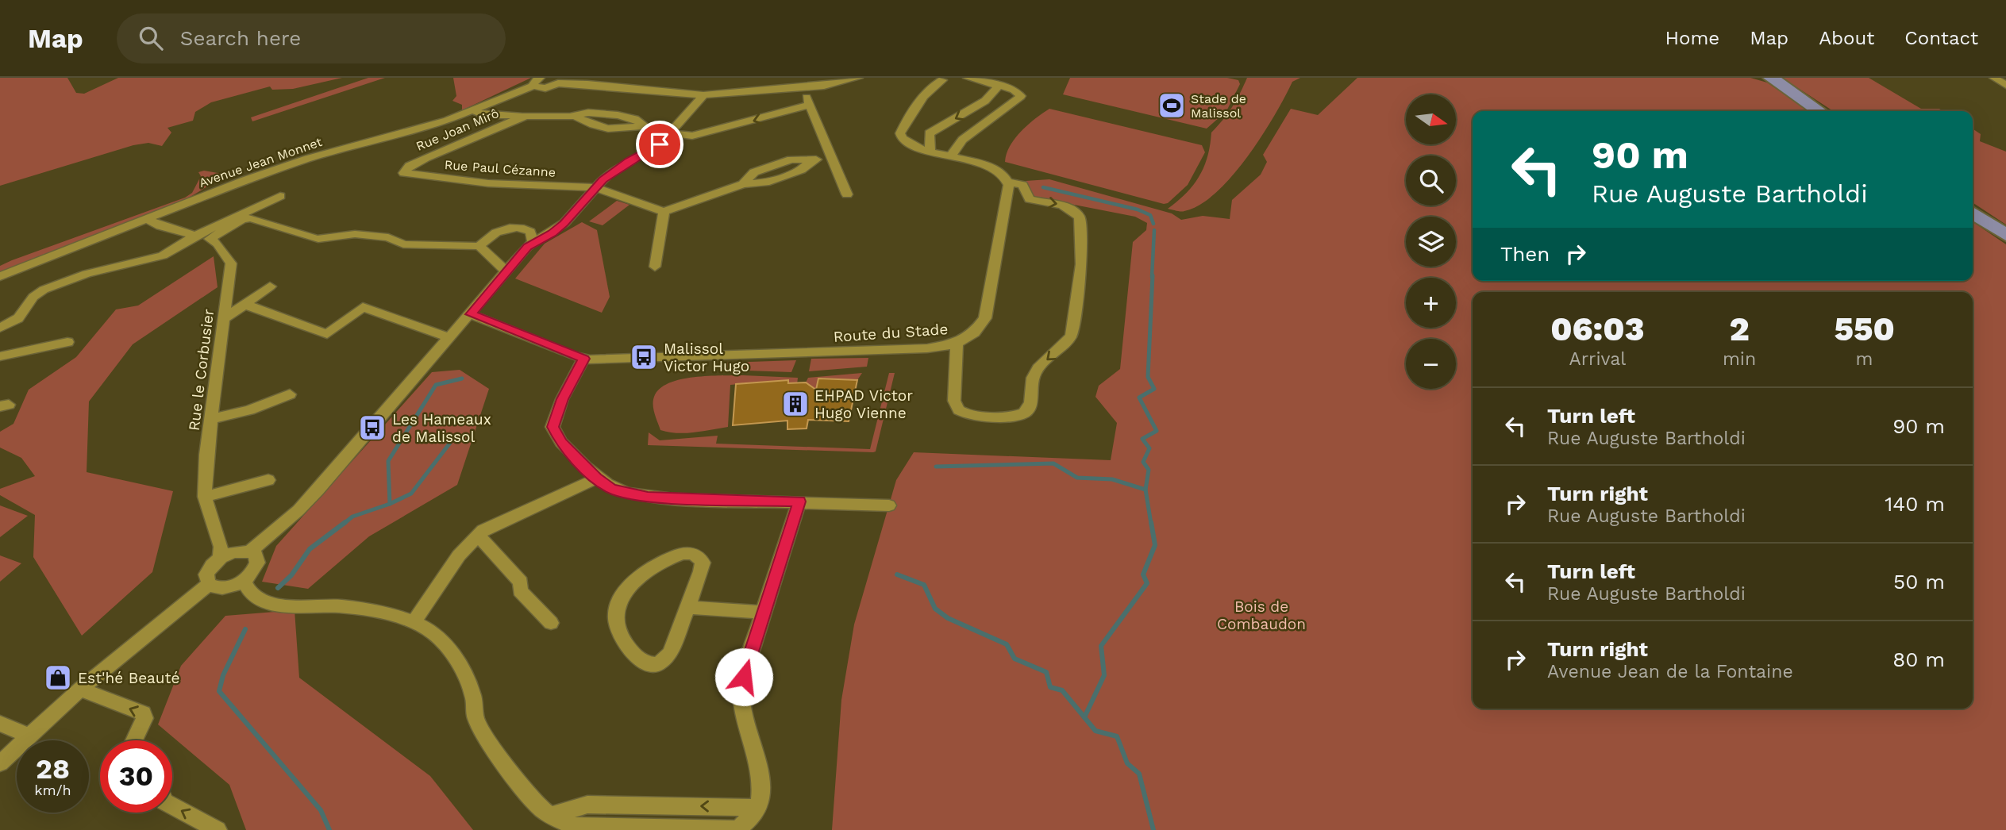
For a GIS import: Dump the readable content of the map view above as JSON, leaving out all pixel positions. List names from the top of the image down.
{
  "streets": {
    "street": [
      "Rue Joan Mirô",
      "Avenue Jean Monnet",
      "Rue Paul Cézanne",
      "Route du Stade",
      "Rue le Corbusier"
    ]
  },
  "crossings": [
    ["Rue Joan Mirô", "Avenue Jean Monnet"],
    ["Rue Joan Mirô", "Rue Paul Cézanne"]
  ],
  "parks": ["Bois de Combaudon"],
  "places": {
    "sports": ["Stade de Malissol"],
    "bus stop": ["Malissol Victor Hugo", "Les Hameaux de Malissol"],
    "building": ["EHPAD Victor Hugo Vienne"],
    "shop": ["Est'hé Beauté"]
  },
  "north": "right",
  "page": {
    "header": "Map",
    "search": "Search here",
    "nav": [
      "Home",
      "Map",
      "About",
      "Contact"
    ],
    "map_buttons": ["+", "−"],
    "turn": ["90 m", "Rue Auguste Bartholdi"],
    "then": "Then",
    "eta": [
      "06:03",
      "Arrival",
      "2",
      "min",
      "550",
      "m"
    ],
    "list": [
      {
        "name": "Turn left",
        "note": "Rue Auguste Bartholdi",
        "value": "90 m"
      },
      {
        "name": "Turn right",
        "note": "Rue Auguste Bartholdi",
        "value": "140 m"
      },
      {
        "name": "Turn left",
        "note": "Rue Auguste Bartholdi",
        "value": "50 m"
      },
      {
        "name": "Turn right",
        "note": "Avenue Jean de la Fontaine",
        "value": "80 m"
      }
    ],
    "speed": "28 km/h",
    "limit": "30"
  }
}
